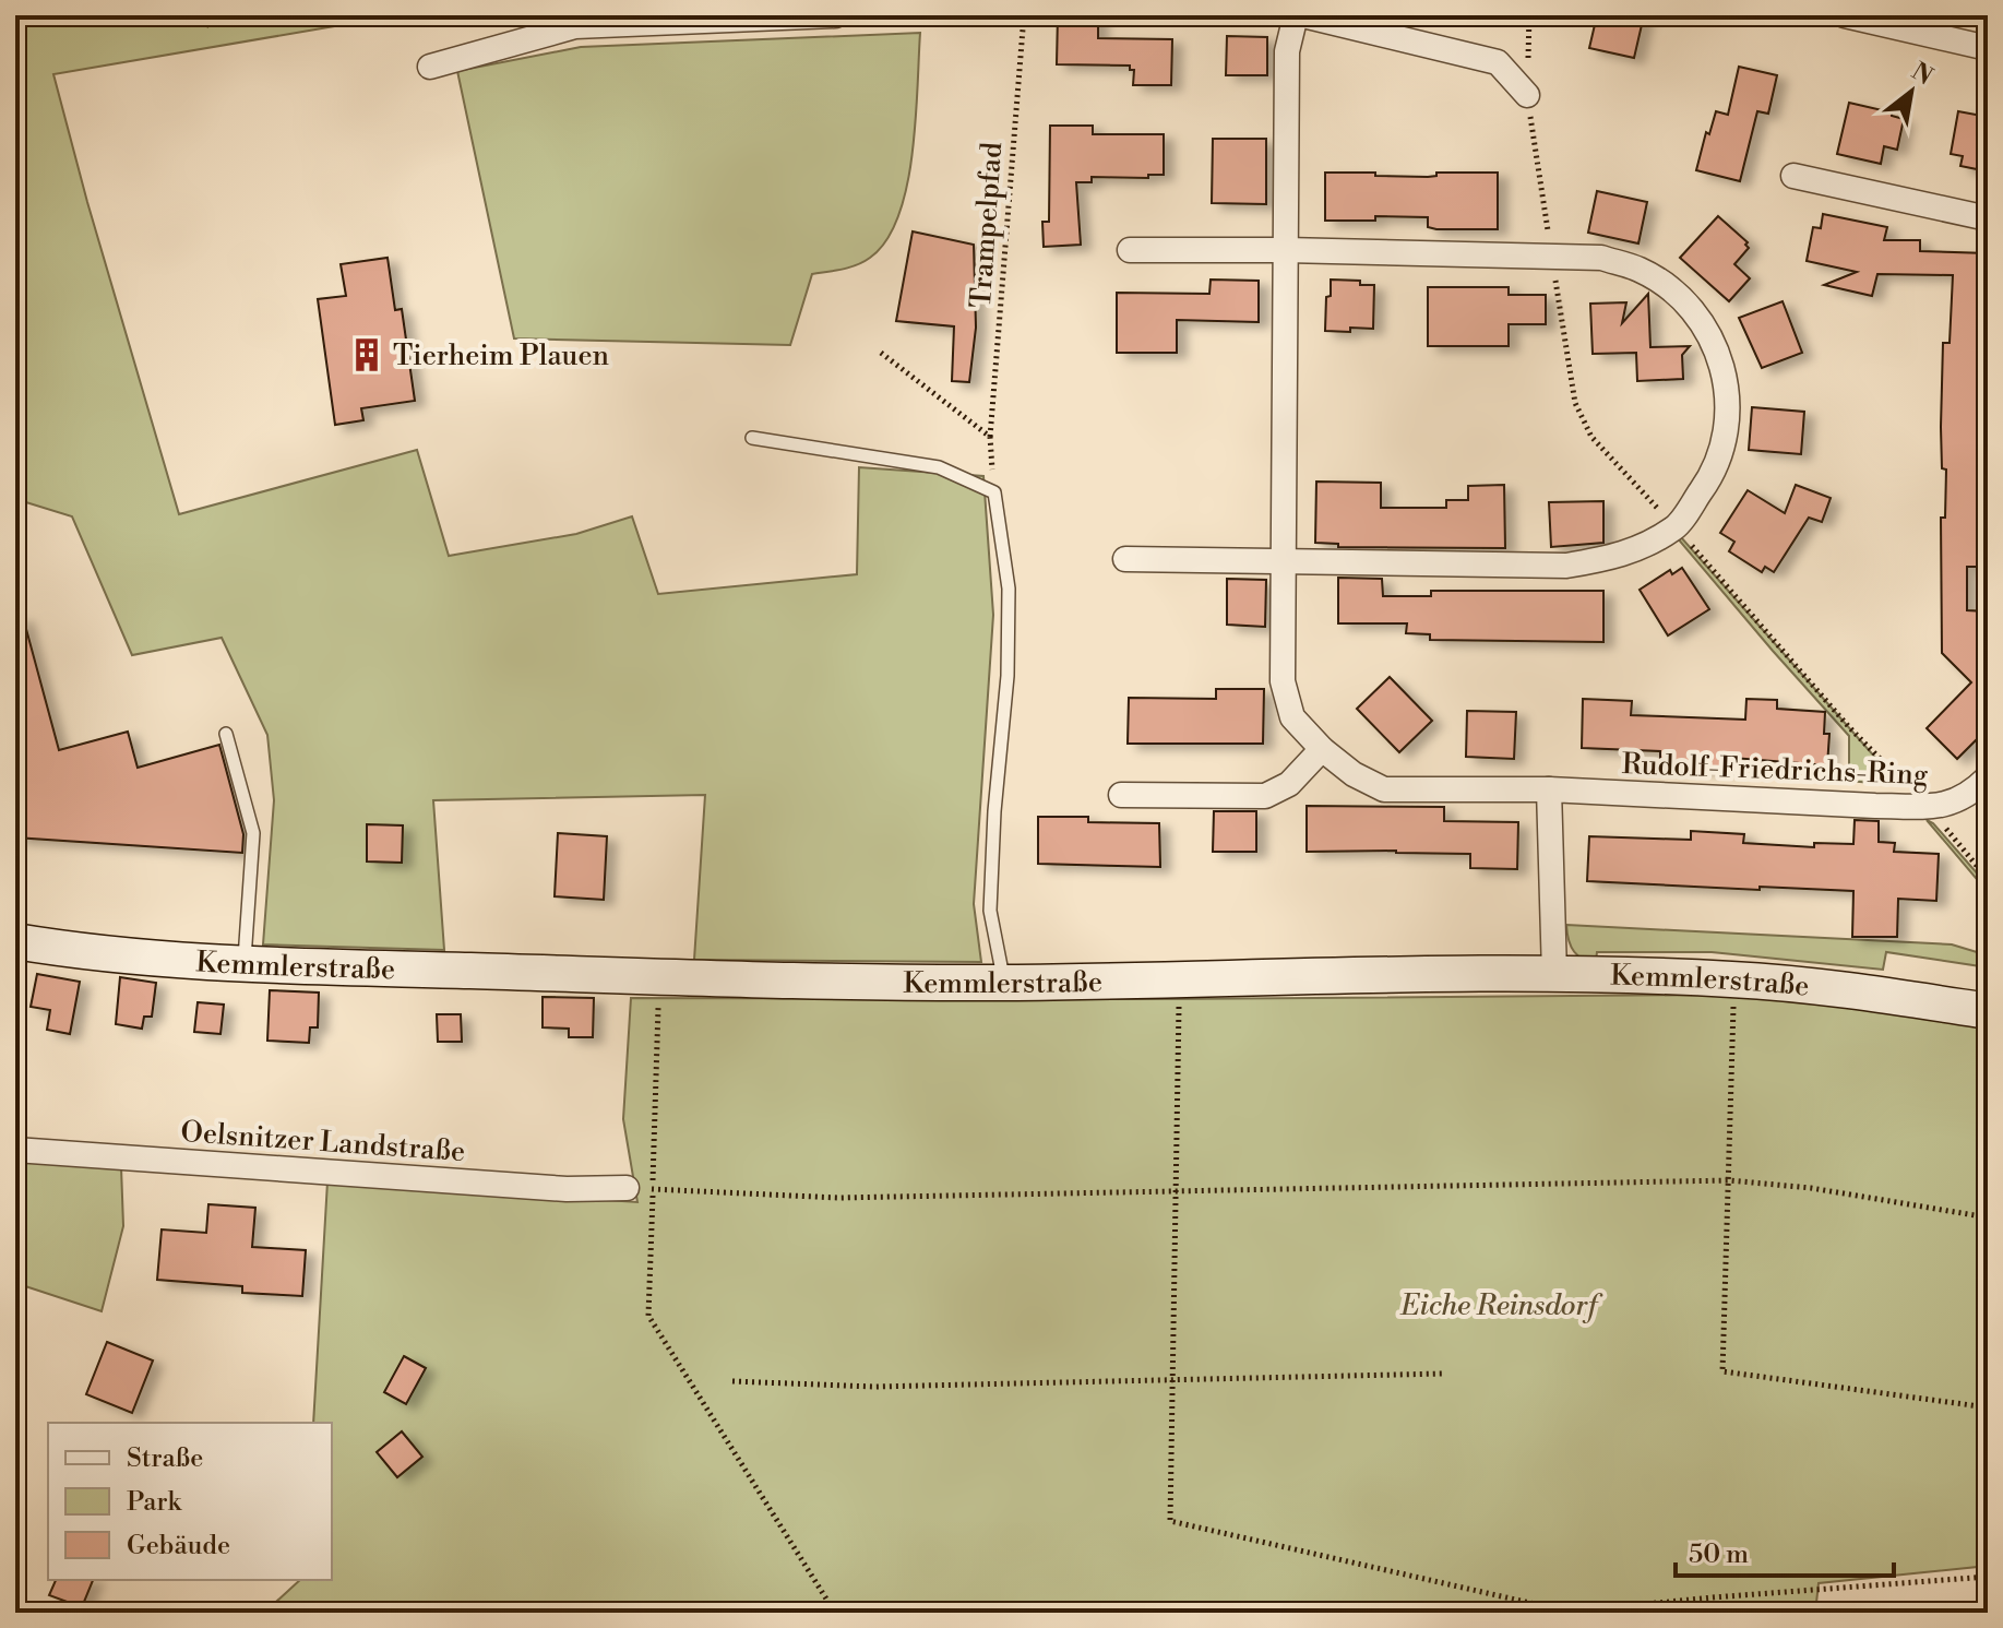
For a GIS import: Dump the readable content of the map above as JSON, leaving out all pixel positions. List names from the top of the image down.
{
  "streets": {
    "street": ["Rudolf-Friedrichs-Ring", "Kemmlerstraße", "Oelsnitzer Landstraße"],
    "path": ["Trampelpfad"]
  },
  "parks": ["Eiche Reinsdorf"],
  "places": {
    "building": ["Tierheim Plauen"]
  },
  "legend": ["Straße", "Park", "Gebäude"],
  "scale_bar": "50 m",
  "north": "top right"
}
